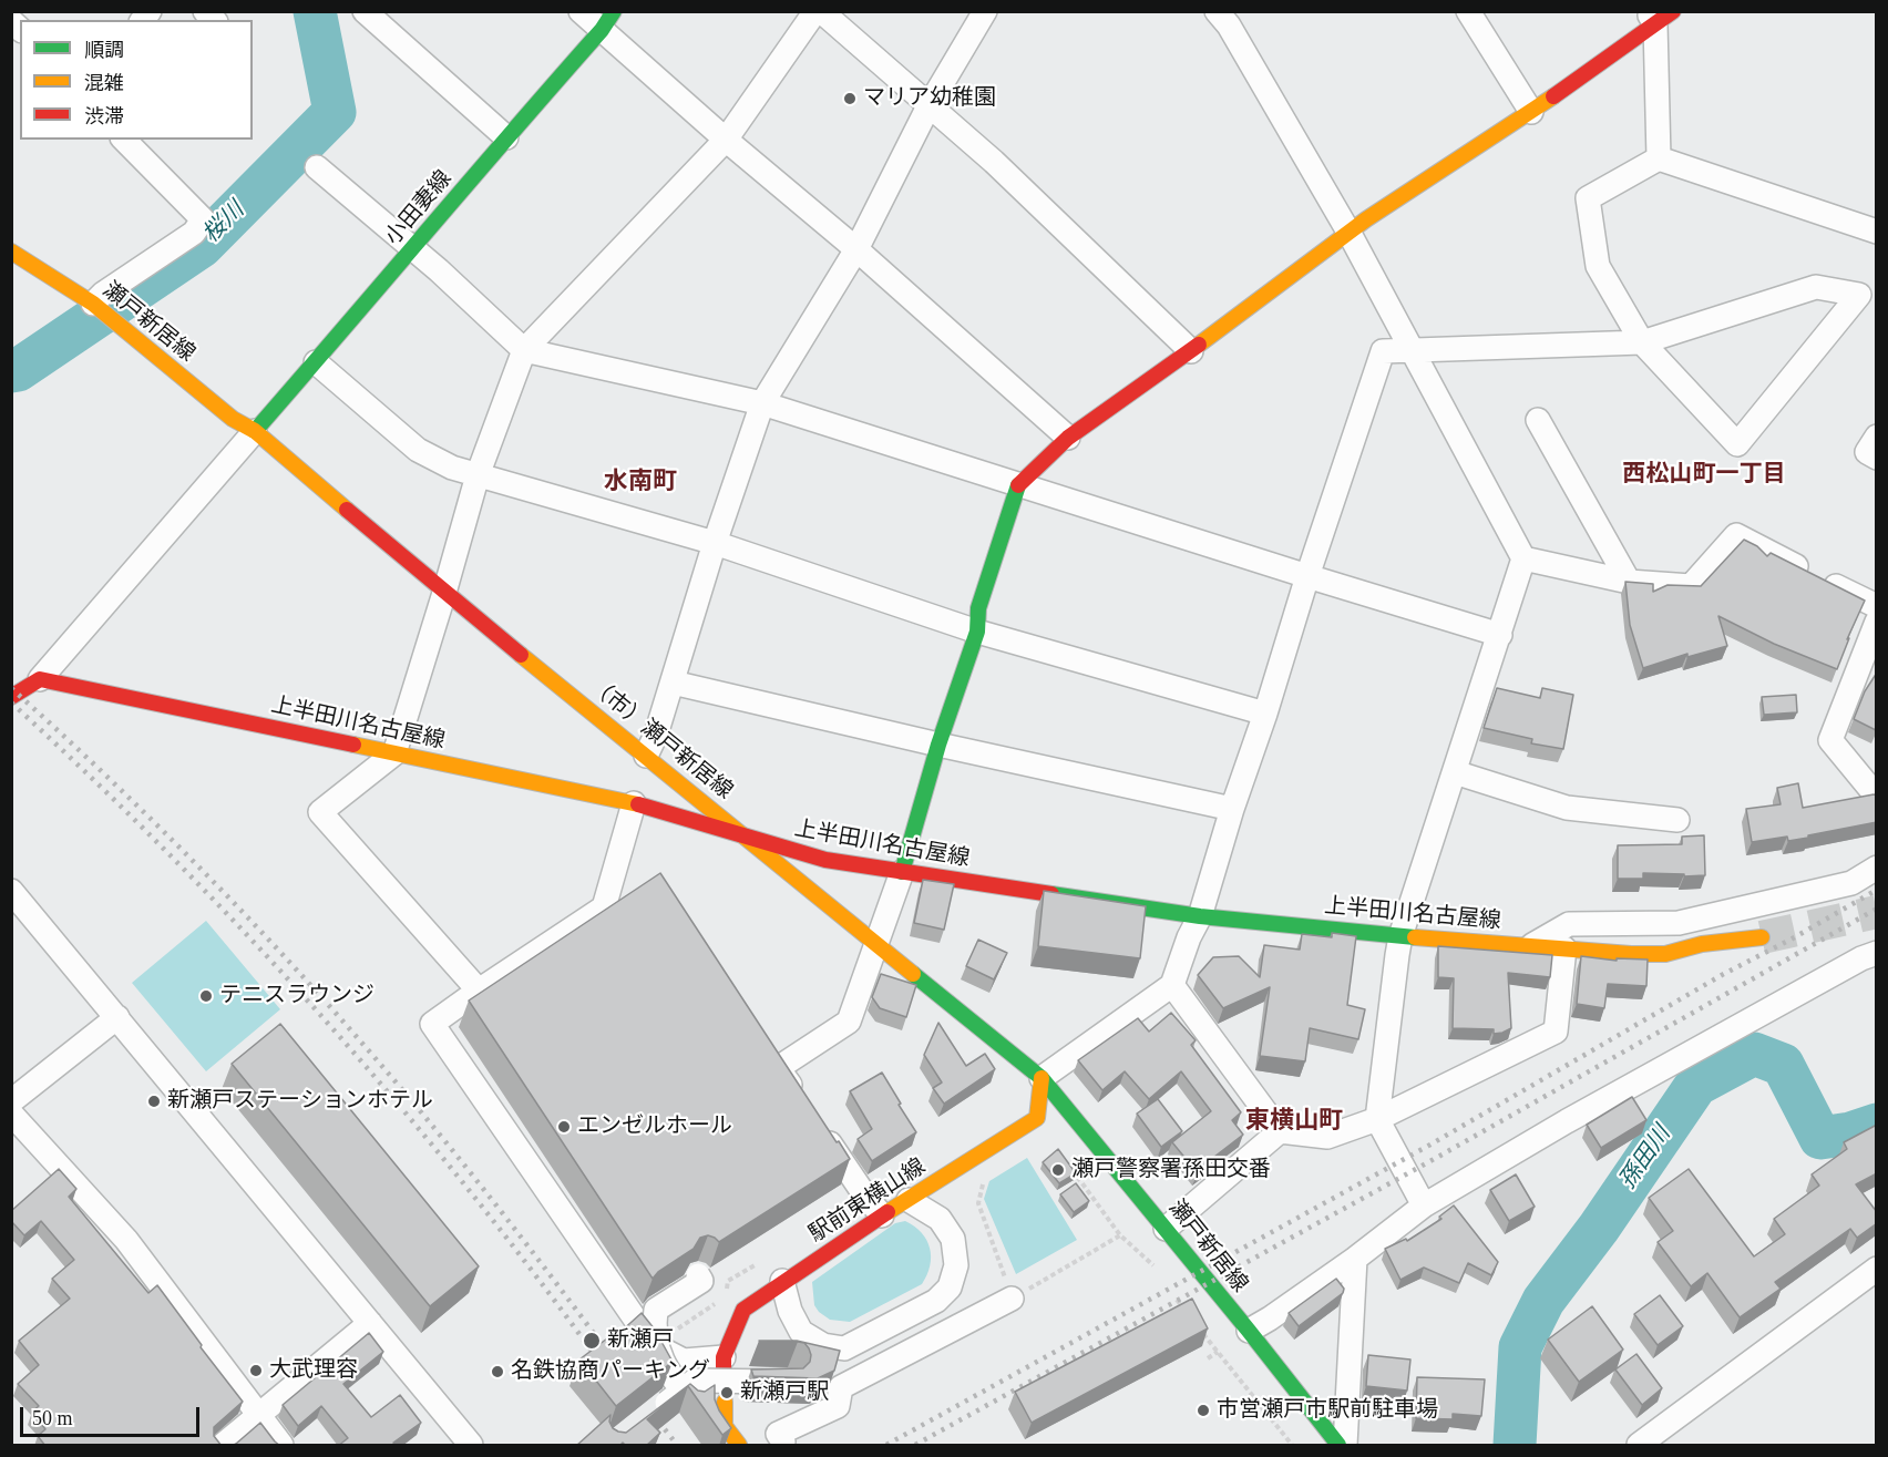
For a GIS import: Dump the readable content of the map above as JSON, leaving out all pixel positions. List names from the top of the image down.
{
  "streets": {
    "street": [
      "小田妻線",
      "瀬戸新居線",
      "上半田川名古屋線",
      "（市）瀬戸新居線",
      "駅前東横山線"
    ]
  },
  "crossings": [
    ["小田妻線", "瀬戸新居線"],
    ["小田妻線", "（市）瀬戸新居線"],
    ["瀬戸新居線", "（市）瀬戸新居線"],
    ["瀬戸新居線", "駅前東横山線"],
    ["上半田川名古屋線", "（市）瀬戸新居線"],
    ["（市）瀬戸新居線", "駅前東横山線"]
  ],
  "districts": ["西松山町一丁目", "水南町", "東横山町"],
  "water": ["桜川", "孫田川"],
  "places": [
    "マリア幼稚園",
    "テニスラウンジ",
    "新瀬戸ステーションホテル",
    "エンゼルホール",
    "瀬戸警察署孫田交番",
    "新瀬戸",
    "大武理容",
    "名鉄協商パーキング",
    "新瀬戸駅",
    "市営瀬戸市駅前駐車場"
  ],
  "legend": ["順調", "混雑", "渋滞"],
  "scale_bar": "50 m"
}
